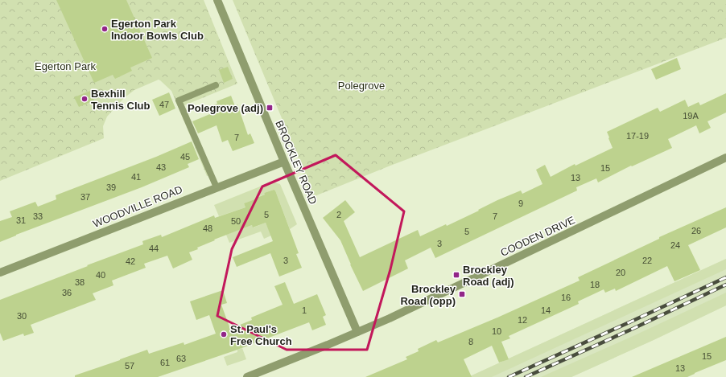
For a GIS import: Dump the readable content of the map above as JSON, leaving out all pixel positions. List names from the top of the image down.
{
  "streets": {
    "street": ["BROCKLEY ROAD", "WOODVILLE ROAD", "COODEN DRIVE"]
  },
  "crossings": [
    ["BROCKLEY ROAD", "WOODVILLE ROAD"],
    ["BROCKLEY ROAD", "COODEN DRIVE"]
  ],
  "parks": ["Egerton Park", "Polegrove"],
  "places": {
    "other": ["Egerton Park Indoor Bowls Club", "Bexhill Tennis Club", "St. Paul's Free Church"],
    "transit": ["Polegrove (adj)", "Brockley Road (adj)", "Brockley Road (opp)"]
  },
  "house_numbers": [
    "47",
    "19A",
    "17-19",
    "7",
    "45",
    "43",
    "15",
    "41",
    "13",
    "39",
    "37",
    "9",
    "5",
    "2",
    "33",
    "7",
    "31",
    "50",
    "48",
    "26",
    "5",
    "3",
    "24",
    "44",
    "3",
    "22",
    "42",
    "20",
    "40",
    "38",
    "18",
    "36",
    "16",
    "1",
    "14",
    "30",
    "12",
    "10",
    "8",
    "15",
    "63",
    "61",
    "57",
    "13"
  ]
}
